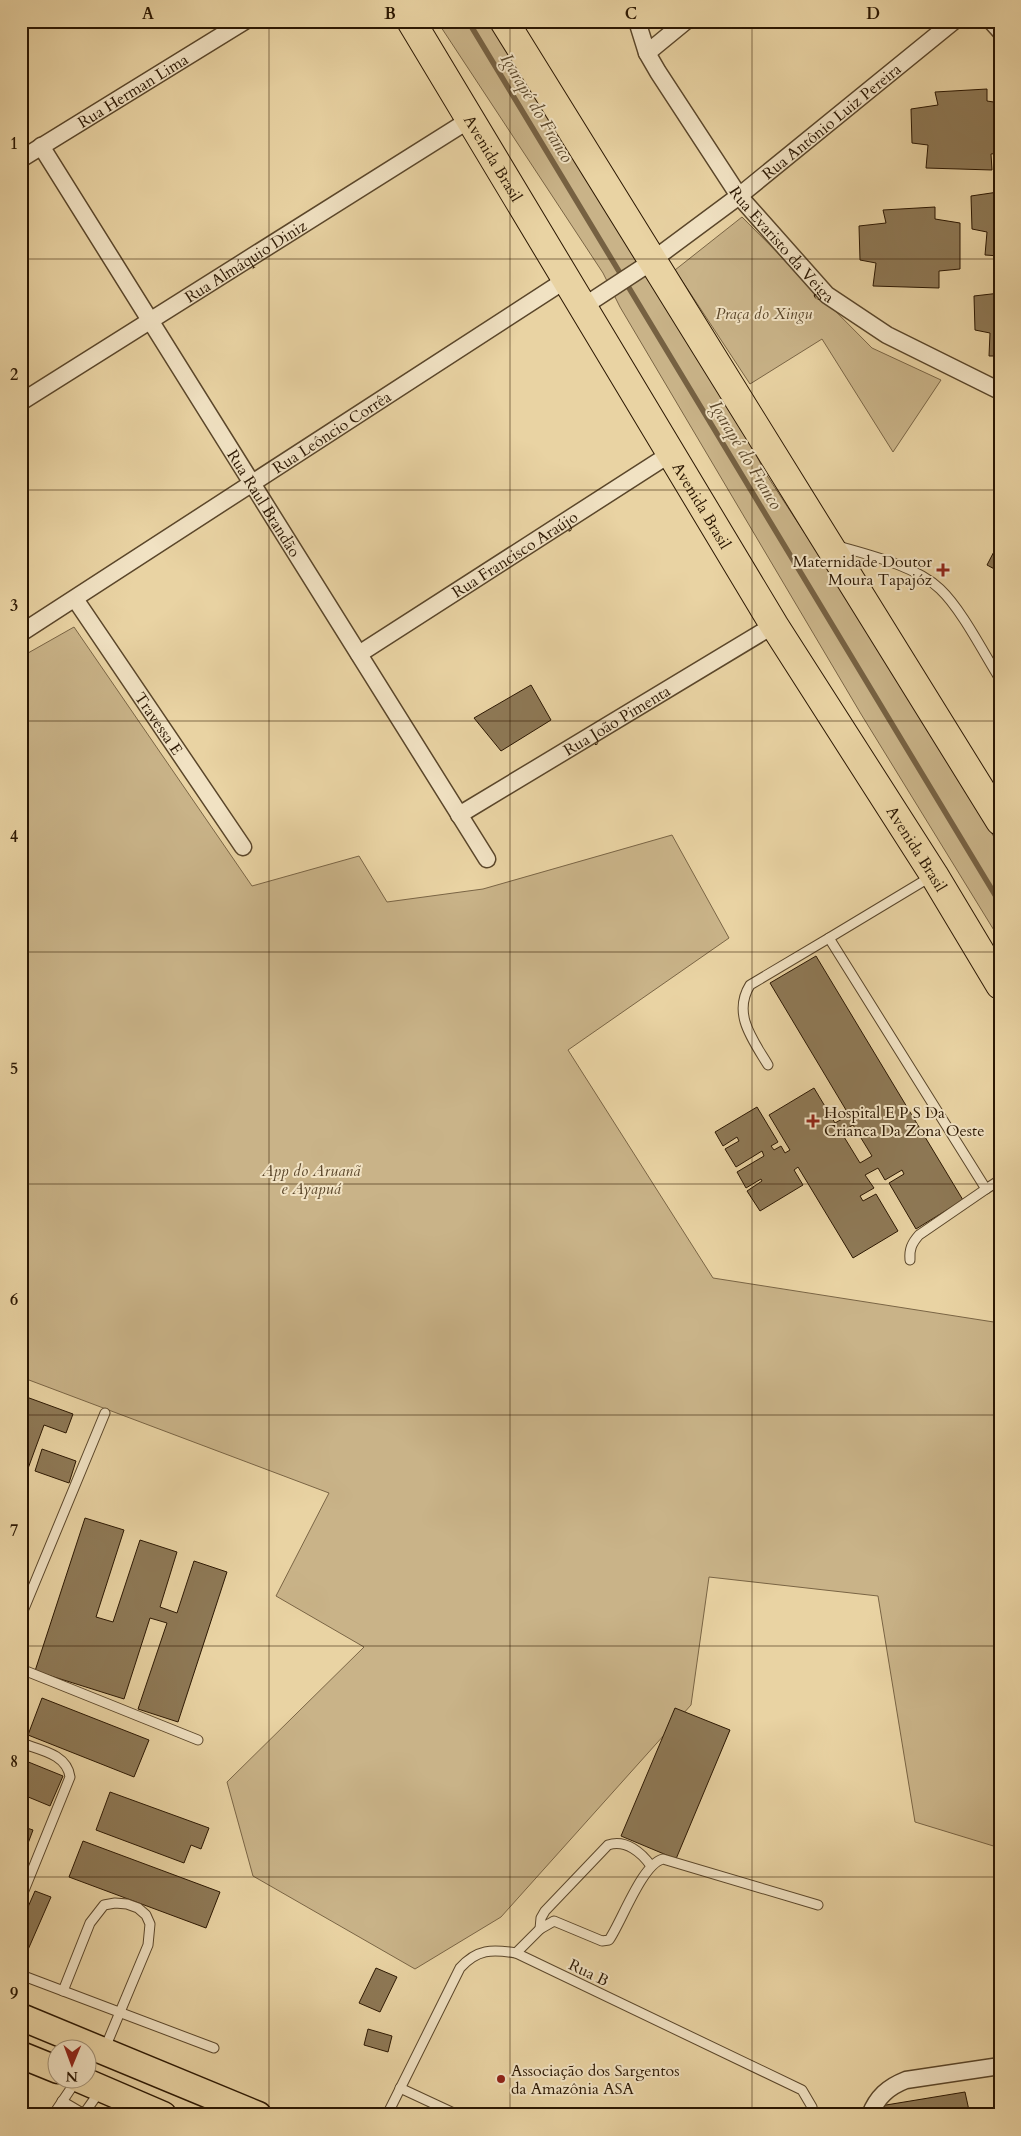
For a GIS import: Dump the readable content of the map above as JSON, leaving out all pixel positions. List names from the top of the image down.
{
  "streets": {
    "highway": ["Avenida Brasil"],
    "street": [
      "Rua Herman Lima",
      "Rua Antônio Luiz Pereira",
      "Rua Evaristo da Veiga",
      "Rua Almáquio Diniz",
      "Rua Leôncio Corrêa",
      "Rua Raul Brandão",
      "Rua Francisco Araújo",
      "Rua João Pimenta",
      "Travessa E"
    ],
    "lane": ["Rua B"]
  },
  "crossings": [
    ["Rua Herman Lima", "Rua Raul Brandão"],
    ["Rua Antônio Luiz Pereira", "Avenida Brasil"],
    ["Rua Antônio Luiz Pereira", "Rua Evaristo da Veiga"],
    ["Avenida Brasil", "Rua Almáquio Diniz"],
    ["Avenida Brasil", "Rua Leôncio Corrêa"],
    ["Avenida Brasil", "Rua Francisco Araújo"],
    ["Avenida Brasil", "Rua João Pimenta"],
    ["Rua Almáquio Diniz", "Rua Raul Brandão"],
    ["Rua Leôncio Corrêa", "Rua Raul Brandão"],
    ["Rua Leôncio Corrêa", "Travessa E"],
    ["Rua Raul Brandão", "Rua Francisco Araújo"],
    ["Rua Raul Brandão", "Rua João Pimenta"]
  ],
  "water": ["Igarapé do Franco"],
  "parks": ["Praça do Xingu", "App do Aruanã e Ayapuá"],
  "places": {
    "health": ["Maternidade Doutor Moura Tapajóz", "Hospital E P S Da Crianca Da Zona Oeste"],
    "other": ["Associação dos Sargentos da Amazônia ASA"]
  },
  "north": "bottom",
  "grid": {
    "columns": [
      "A",
      "B",
      "C",
      "D"
    ],
    "rows": [
      "1",
      "2",
      "3",
      "4",
      "5",
      "6",
      "7",
      "8",
      "9"
    ]
  }
}
